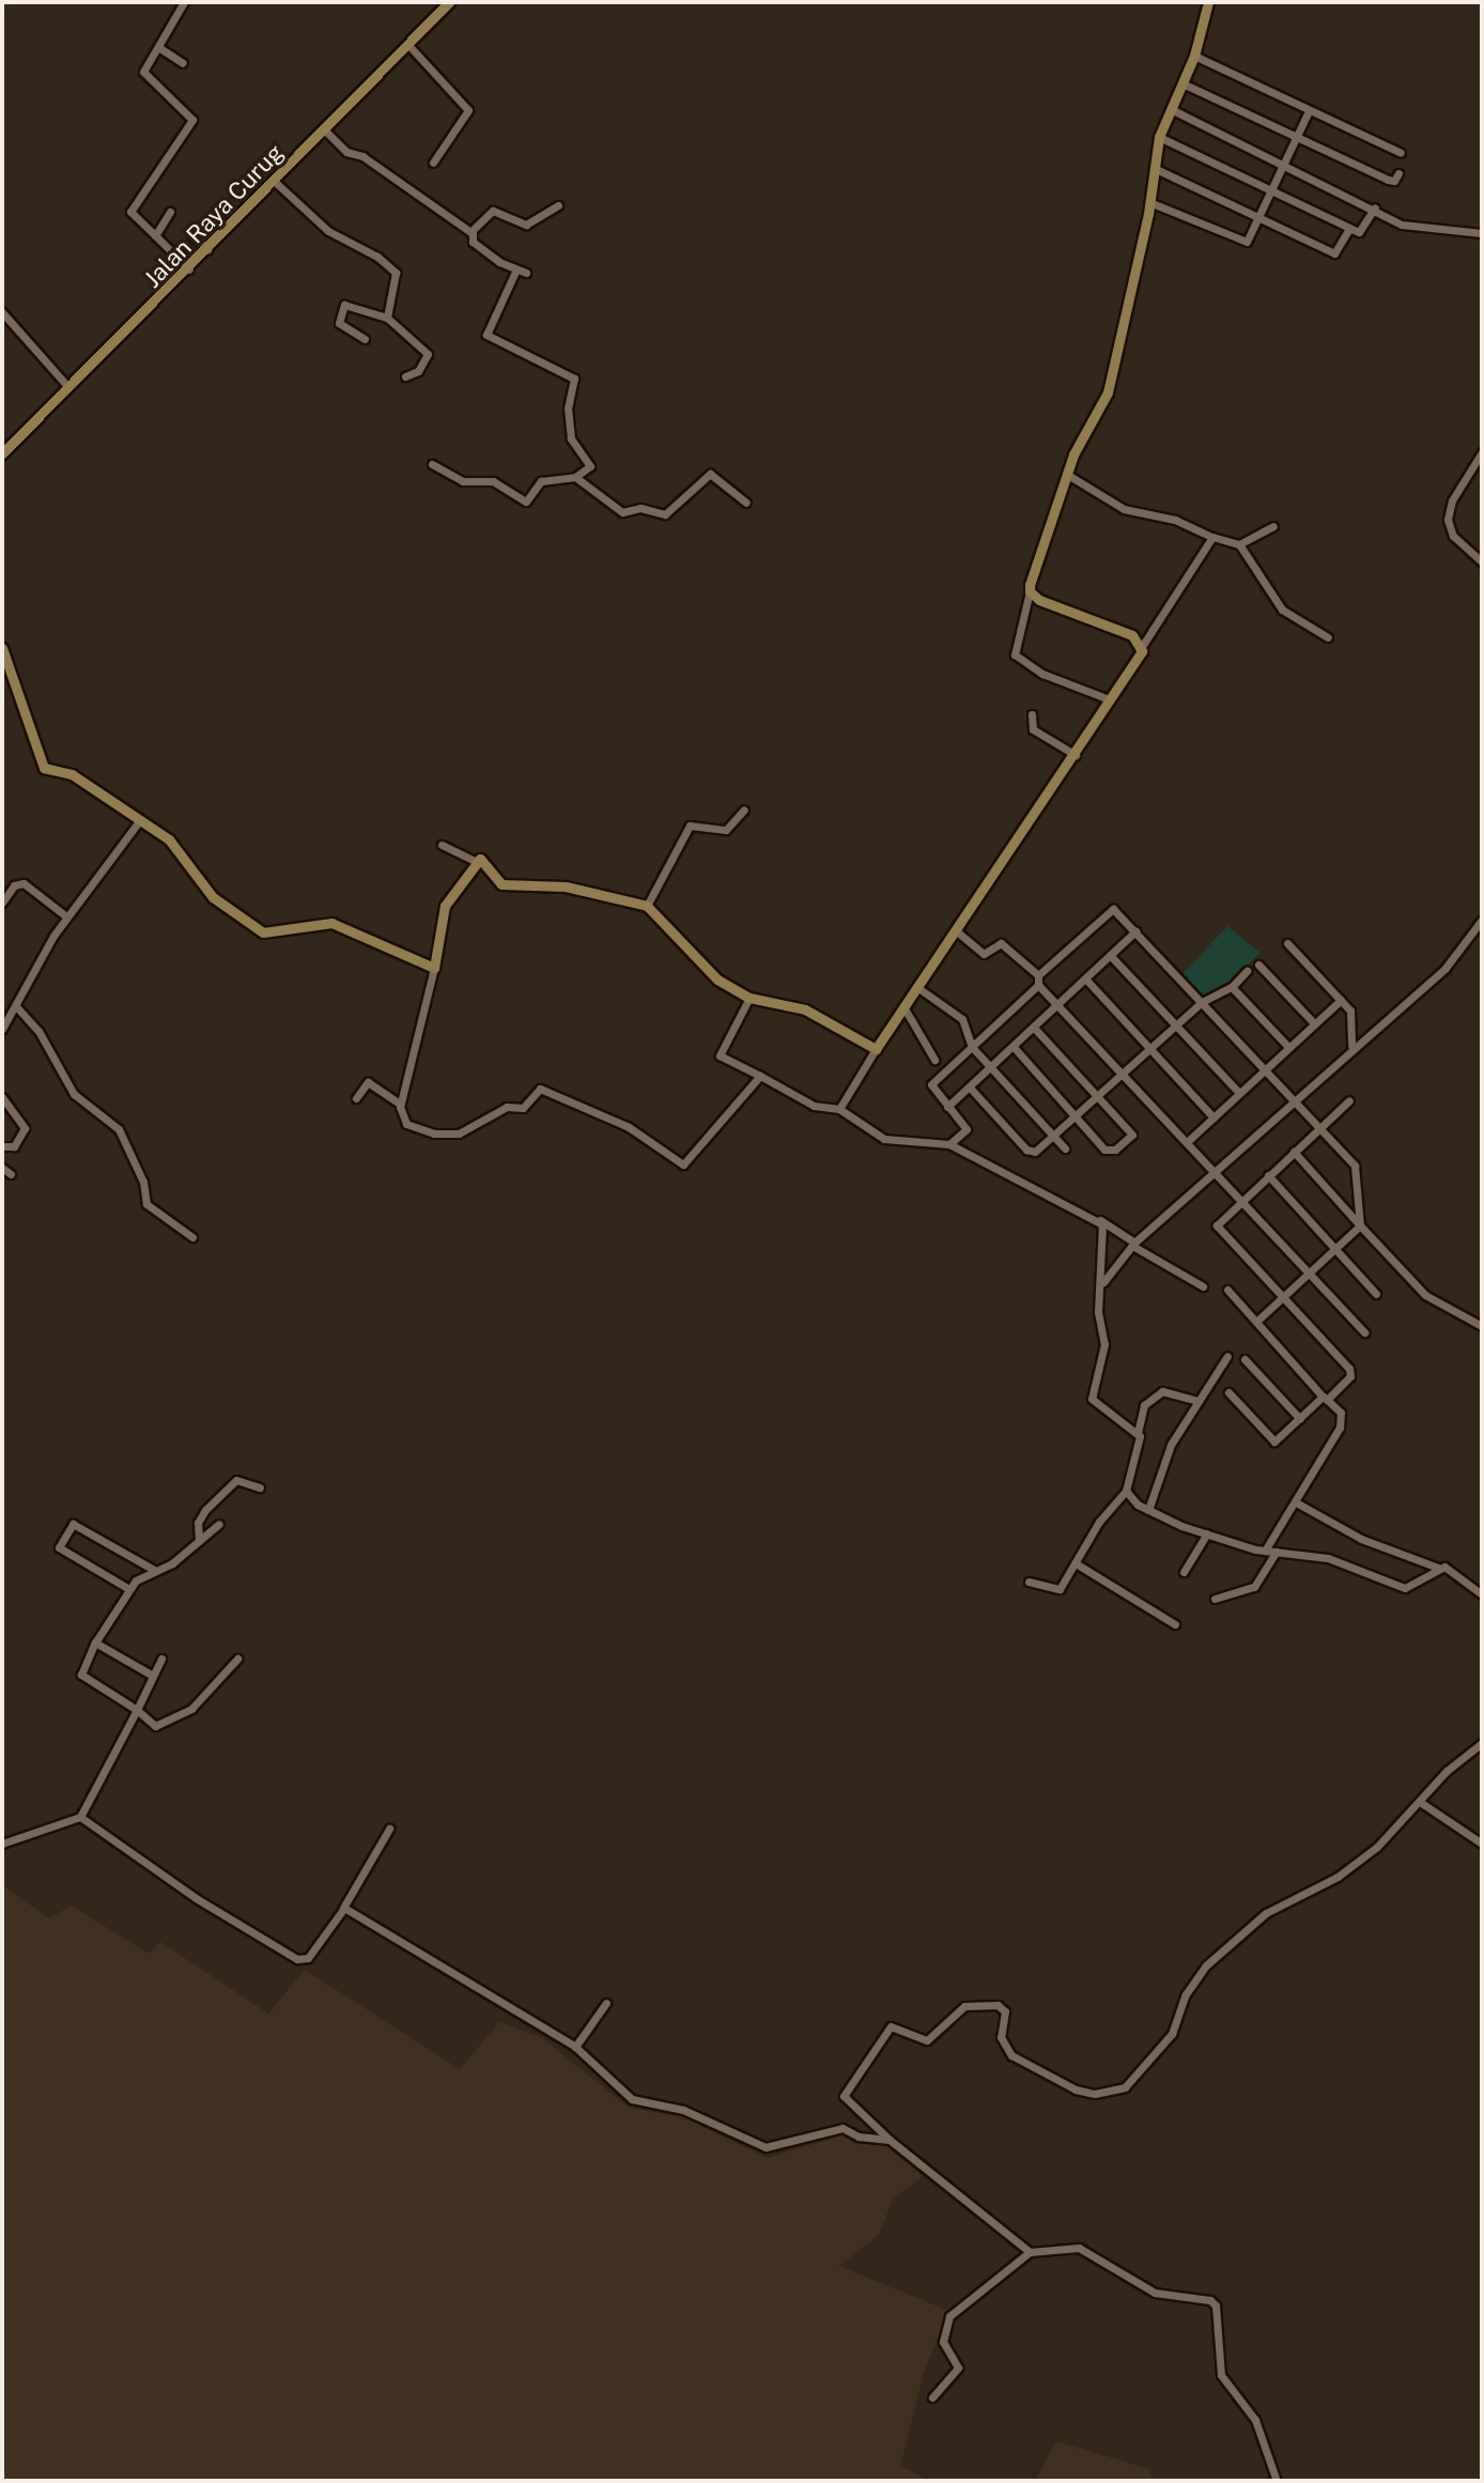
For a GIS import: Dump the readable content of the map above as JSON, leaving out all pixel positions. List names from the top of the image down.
{
  "streets": {
    "street": ["Jalan Raya Curug"]
  }
}
